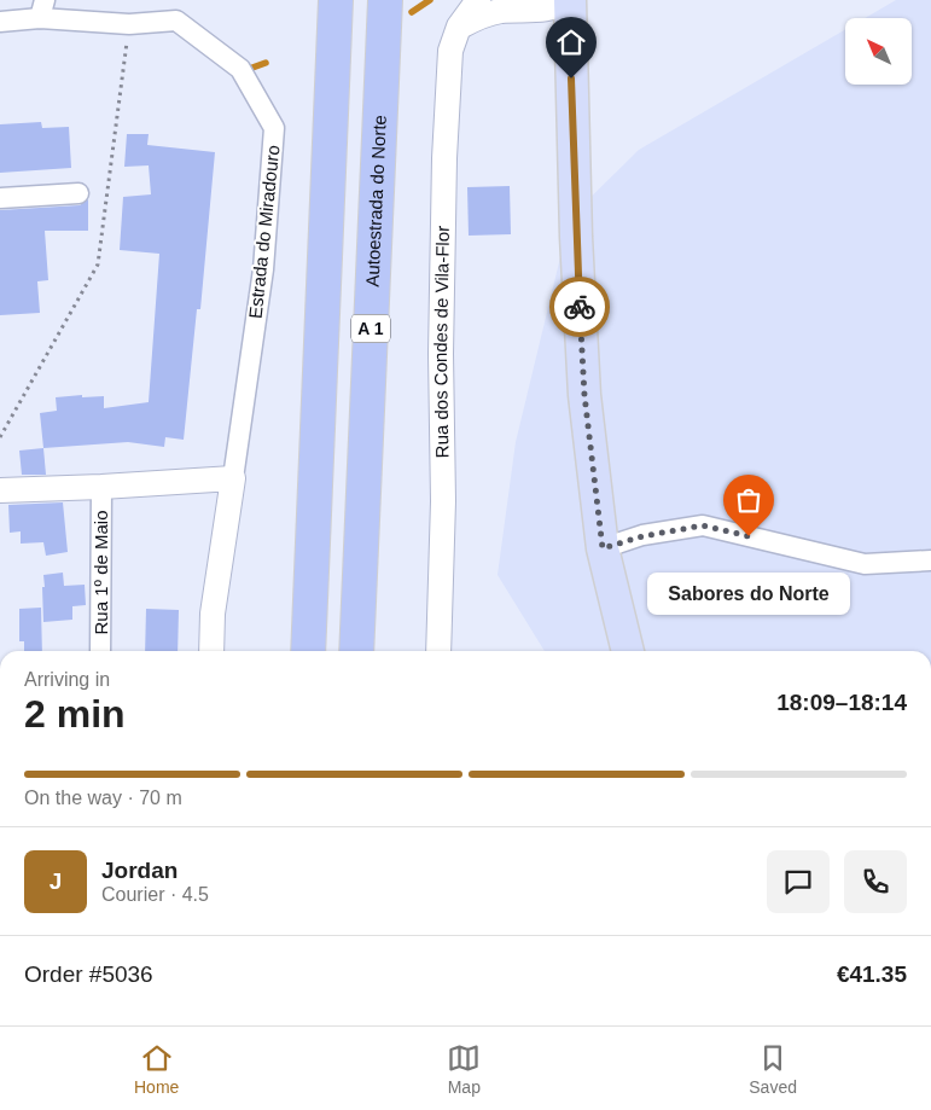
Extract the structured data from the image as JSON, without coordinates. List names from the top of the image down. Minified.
{"streets":{"highway":["Autoestrada do Norte","A 1"],"street":["Estrada do Miradouro","Rua dos Condes de Vila-Flor","Rua 1º de Maio"]},"places":["Sabores do Norte"],"north":"top left","page":{"bubble":"Sabores do Norte","heading":["2 min","Arriving in","18:09–18:14"],"panel":["Jordan","Courier · 4.5","Order #5036","€41.35"],"bar":"On the way · 70 m","round":"J","tabs":["Home","Map","Saved"]}}
